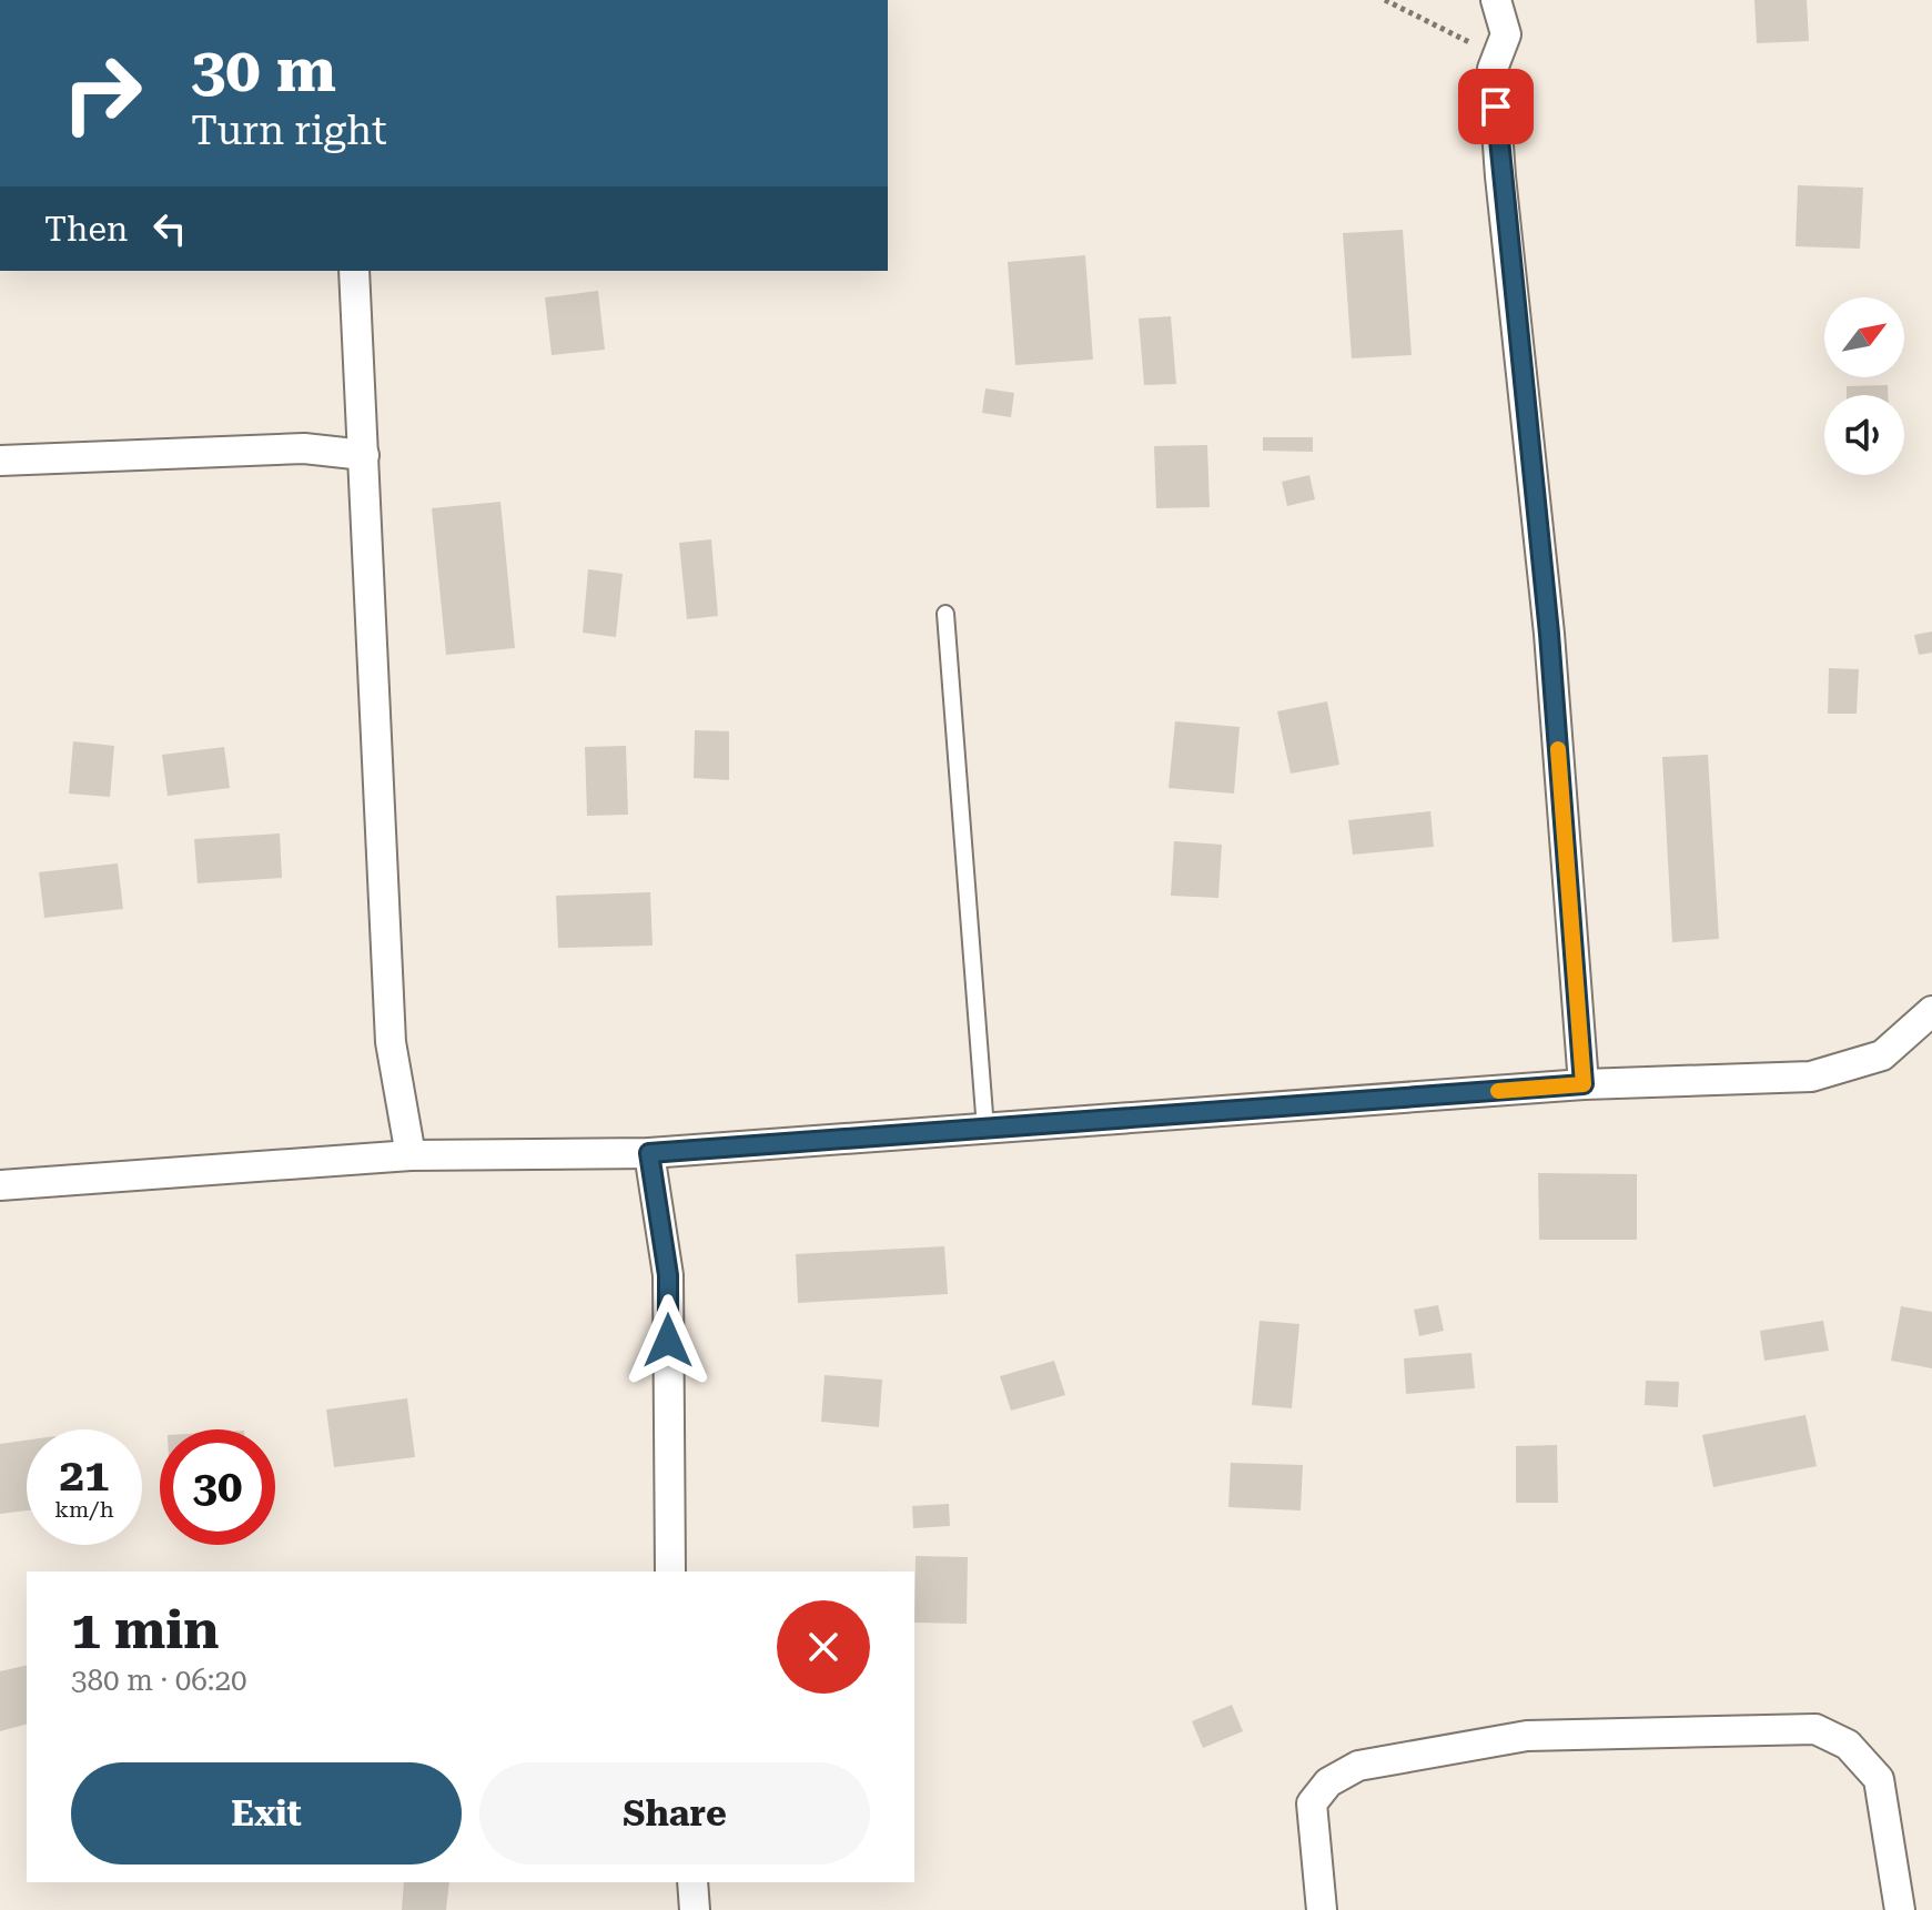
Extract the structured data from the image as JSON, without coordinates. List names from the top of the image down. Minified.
{"north":"top right","page":{"turn":["30 m","Turn right"],"then":"Then","speed":"21 km/h","limit":"30","heading":["1 min","380 m · 06:20"],"buttons":["Exit","Share"]}}
